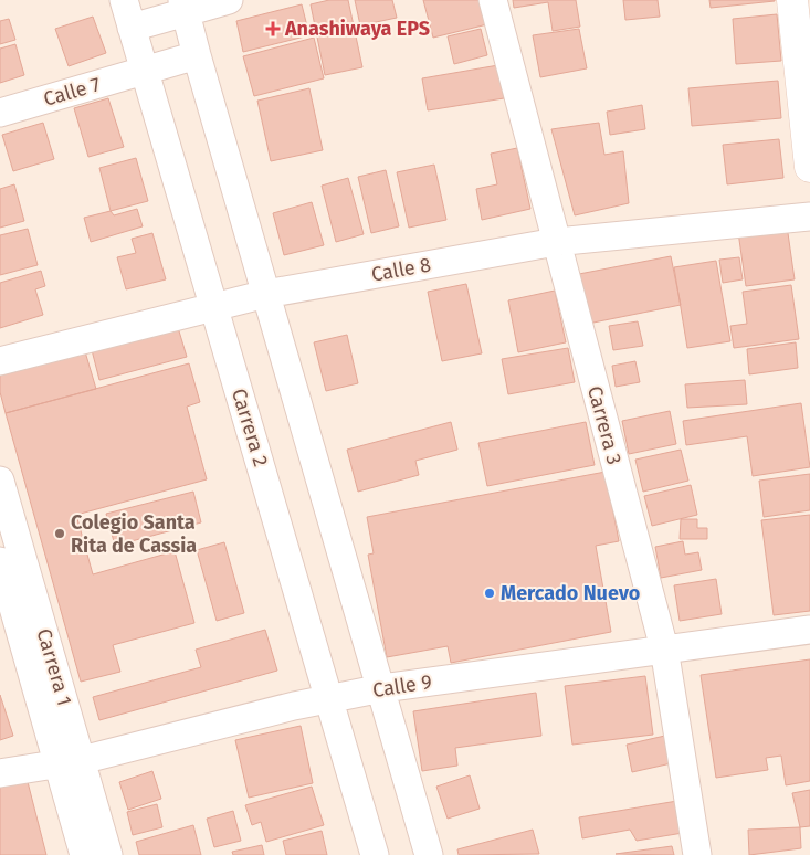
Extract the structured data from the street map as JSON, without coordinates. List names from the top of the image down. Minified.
{"streets":{"street":["Calle 7","Calle 8","Carrera 3","Carrera 2","Carrera 1","Calle 9"]},"crossings":[["Calle 7","Carrera 2"],["Calle 8","Carrera 3"],["Calle 8","Carrera 2"],["Carrera 3","Calle 9"],["Carrera 2","Calle 9"],["Carrera 1","Calle 9"]],"places":{"health":["Anashiwaya EPS"],"other":["Colegio Santa Rita de Cassia","Mercado Nuevo"]}}
